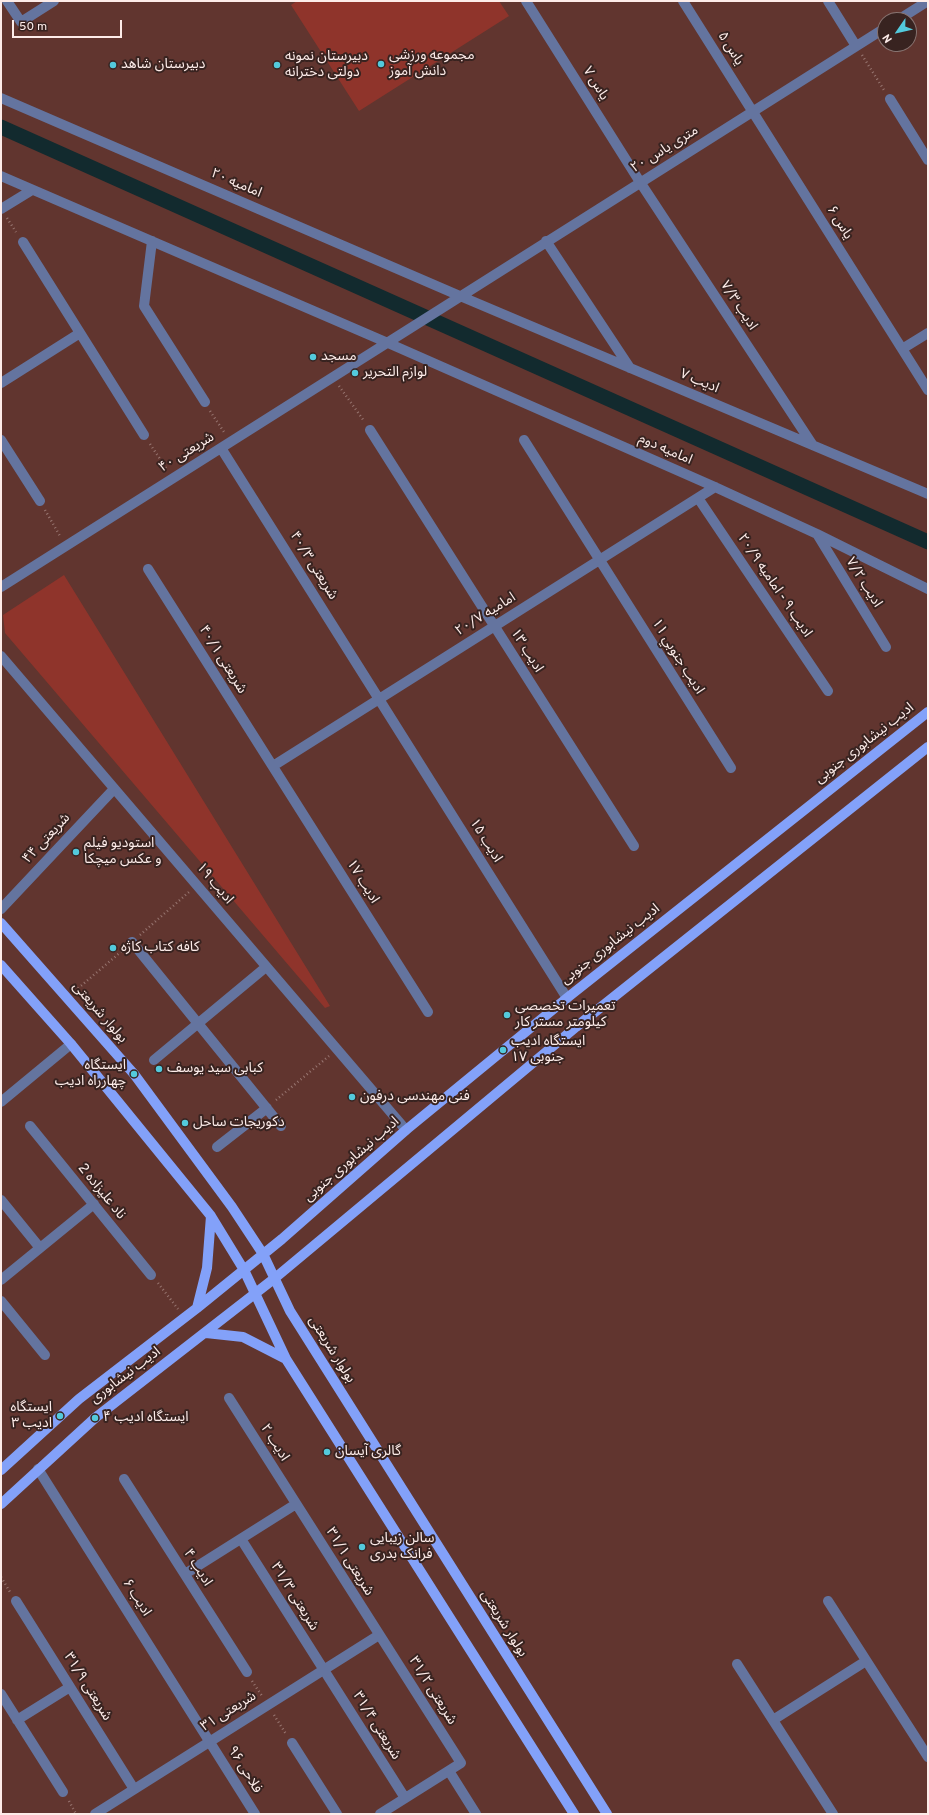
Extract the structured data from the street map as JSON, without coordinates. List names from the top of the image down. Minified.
{"streets":{"main road":["ادیب نیشابوری جنوبی","بولوار شریعتی","ادیب نیشابوری"],"street":["یاس ۵","یاس ۷","۲۰ متری یاس","امامیه ۲۰","یاس ۶","ادیب ۷/۳","ادیب ۷","امامیه دوم","شریعتی ۴۰","شریعتی ۴۰/۳","ادیب ۷/۲","ادیب ۹ - امامیه ۲۰/۹","امامیه ۲۰/۷","ادیب ۱۳","ادیب جنوبي ١١","شریعتی ۴۰/۱","شریعتی ۴۴","ادیب ۱۵","ادیب ۱۷","ادیب ۱۹","ناد علیزاده 2","ادیب ۲","شریعتی ۳۱/۱","ادیب ۴","شریعتی ۳۱/۳","ادیب ۶","شریعتی ۳۱/۹","شریعتی ۳۱/۲","شریعتی ۳۱","شریعتی ۳۱/۴","فلاحی ۹۶"]},"crossings":[["یاس ۵","۲۰ متری یاس"],["یاس ۵","یاس ۶"],["یاس ۷","۲۰ متری یاس"],["یاس ۷","ادیب ۷/۳"],["۲۰ متری یاس","امامیه ۲۰"],["۲۰ متری یاس","یاس ۶"],["۲۰ متری یاس","ادیب ۷/۳"],["۲۰ متری یاس","ادیب ۷"],["۲۰ متری یاس","امامیه دوم"],["۲۰ متری یاس","شریعتی ۴۰"],["امامیه ۲۰","ادیب ۷"],["ادیب ۷/۳","ادیب ۷"],["امامیه دوم","شریعتی ۴۰"],["امامیه دوم","ادیب ۷/۲"],["امامیه دوم","امامیه ۲۰/۷"],["شریعتی ۴۰","شریعتی ۴۰/۳"],["شریعتی ۴۰/۳","امامیه ۲۰/۷"],["شریعتی ۴۰/۳","ادیب ۱۵"],["ادیب ۹ - امامیه ۲۰/۹","امامیه ۲۰/۷"],["امامیه ۲۰/۷","ادیب ۱۳"],["امامیه ۲۰/۷","ادیب جنوبي ١١"],["امامیه ۲۰/۷","شریعتی ۴۰/۱"],["امامیه ۲۰/۷","ادیب ۱۵"],["امامیه ۲۰/۷","ادیب ۱۷"],["شریعتی ۴۰/۱","ادیب ۱۷"],["ادیب نیشابوری جنوبی","ادیب ۱۵"],["ادیب نیشابوری جنوبی","ادیب ۱۹"],["ادیب نیشابوری جنوبی","بولوار شریعتی"],["ادیب نیشابوری جنوبی","ادیب نیشابوری"],["شریعتی ۴۴","ادیب ۱۹"],["بولوار شریعتی","ادیب نیشابوری"],["ادیب نیشابوری","ادیب ۶"],["ادیب ۲","شریعتی ۳۱/۱"],["شریعتی ۳۱/۱","شریعتی ۳۱/۲"],["شریعتی ۳۱/۱","شریعتی ۳۱"],["شریعتی ۳۱/۳","شریعتی ۳۱"],["شریعتی ۳۱/۳","شریعتی ۳۱/۴"],["ادیب ۶","شریعتی ۳۱"],["ادیب ۶","فلاحی ۹۶"],["شریعتی ۳۱/۹","شریعتی ۳۱"],["شریعتی ۳۱/۲","شریعتی ۳۱"],["شریعتی ۳۱","شریعتی ۳۱/۴"],["شریعتی ۳۱","فلاحی ۹۶"]],"places":["مجموعه ورزشی دانش آموز","دبیرستان شاهد","دبیرستان نمونه دولتی دخترانه","مسجد","لوازم التحریر","استودیو فیلم و عکس میچکا","کافه کتاب کاژه","تعمیرات تخصصی کیلومتر مستر کار","ایستگاه ادیب جنوبی ۱۷","کبابی سید یوسف","ایستگاه چهارراه ادیب","فنی مهندسی درفون","دکوریجات ساحل","ایستگاه ادیب ۳","ایستگاه ادیب ۴","گالری آيسان","سالن زیبایی فرانک بدری"],"scale_bar":"50 m","north":"bottom left"}
